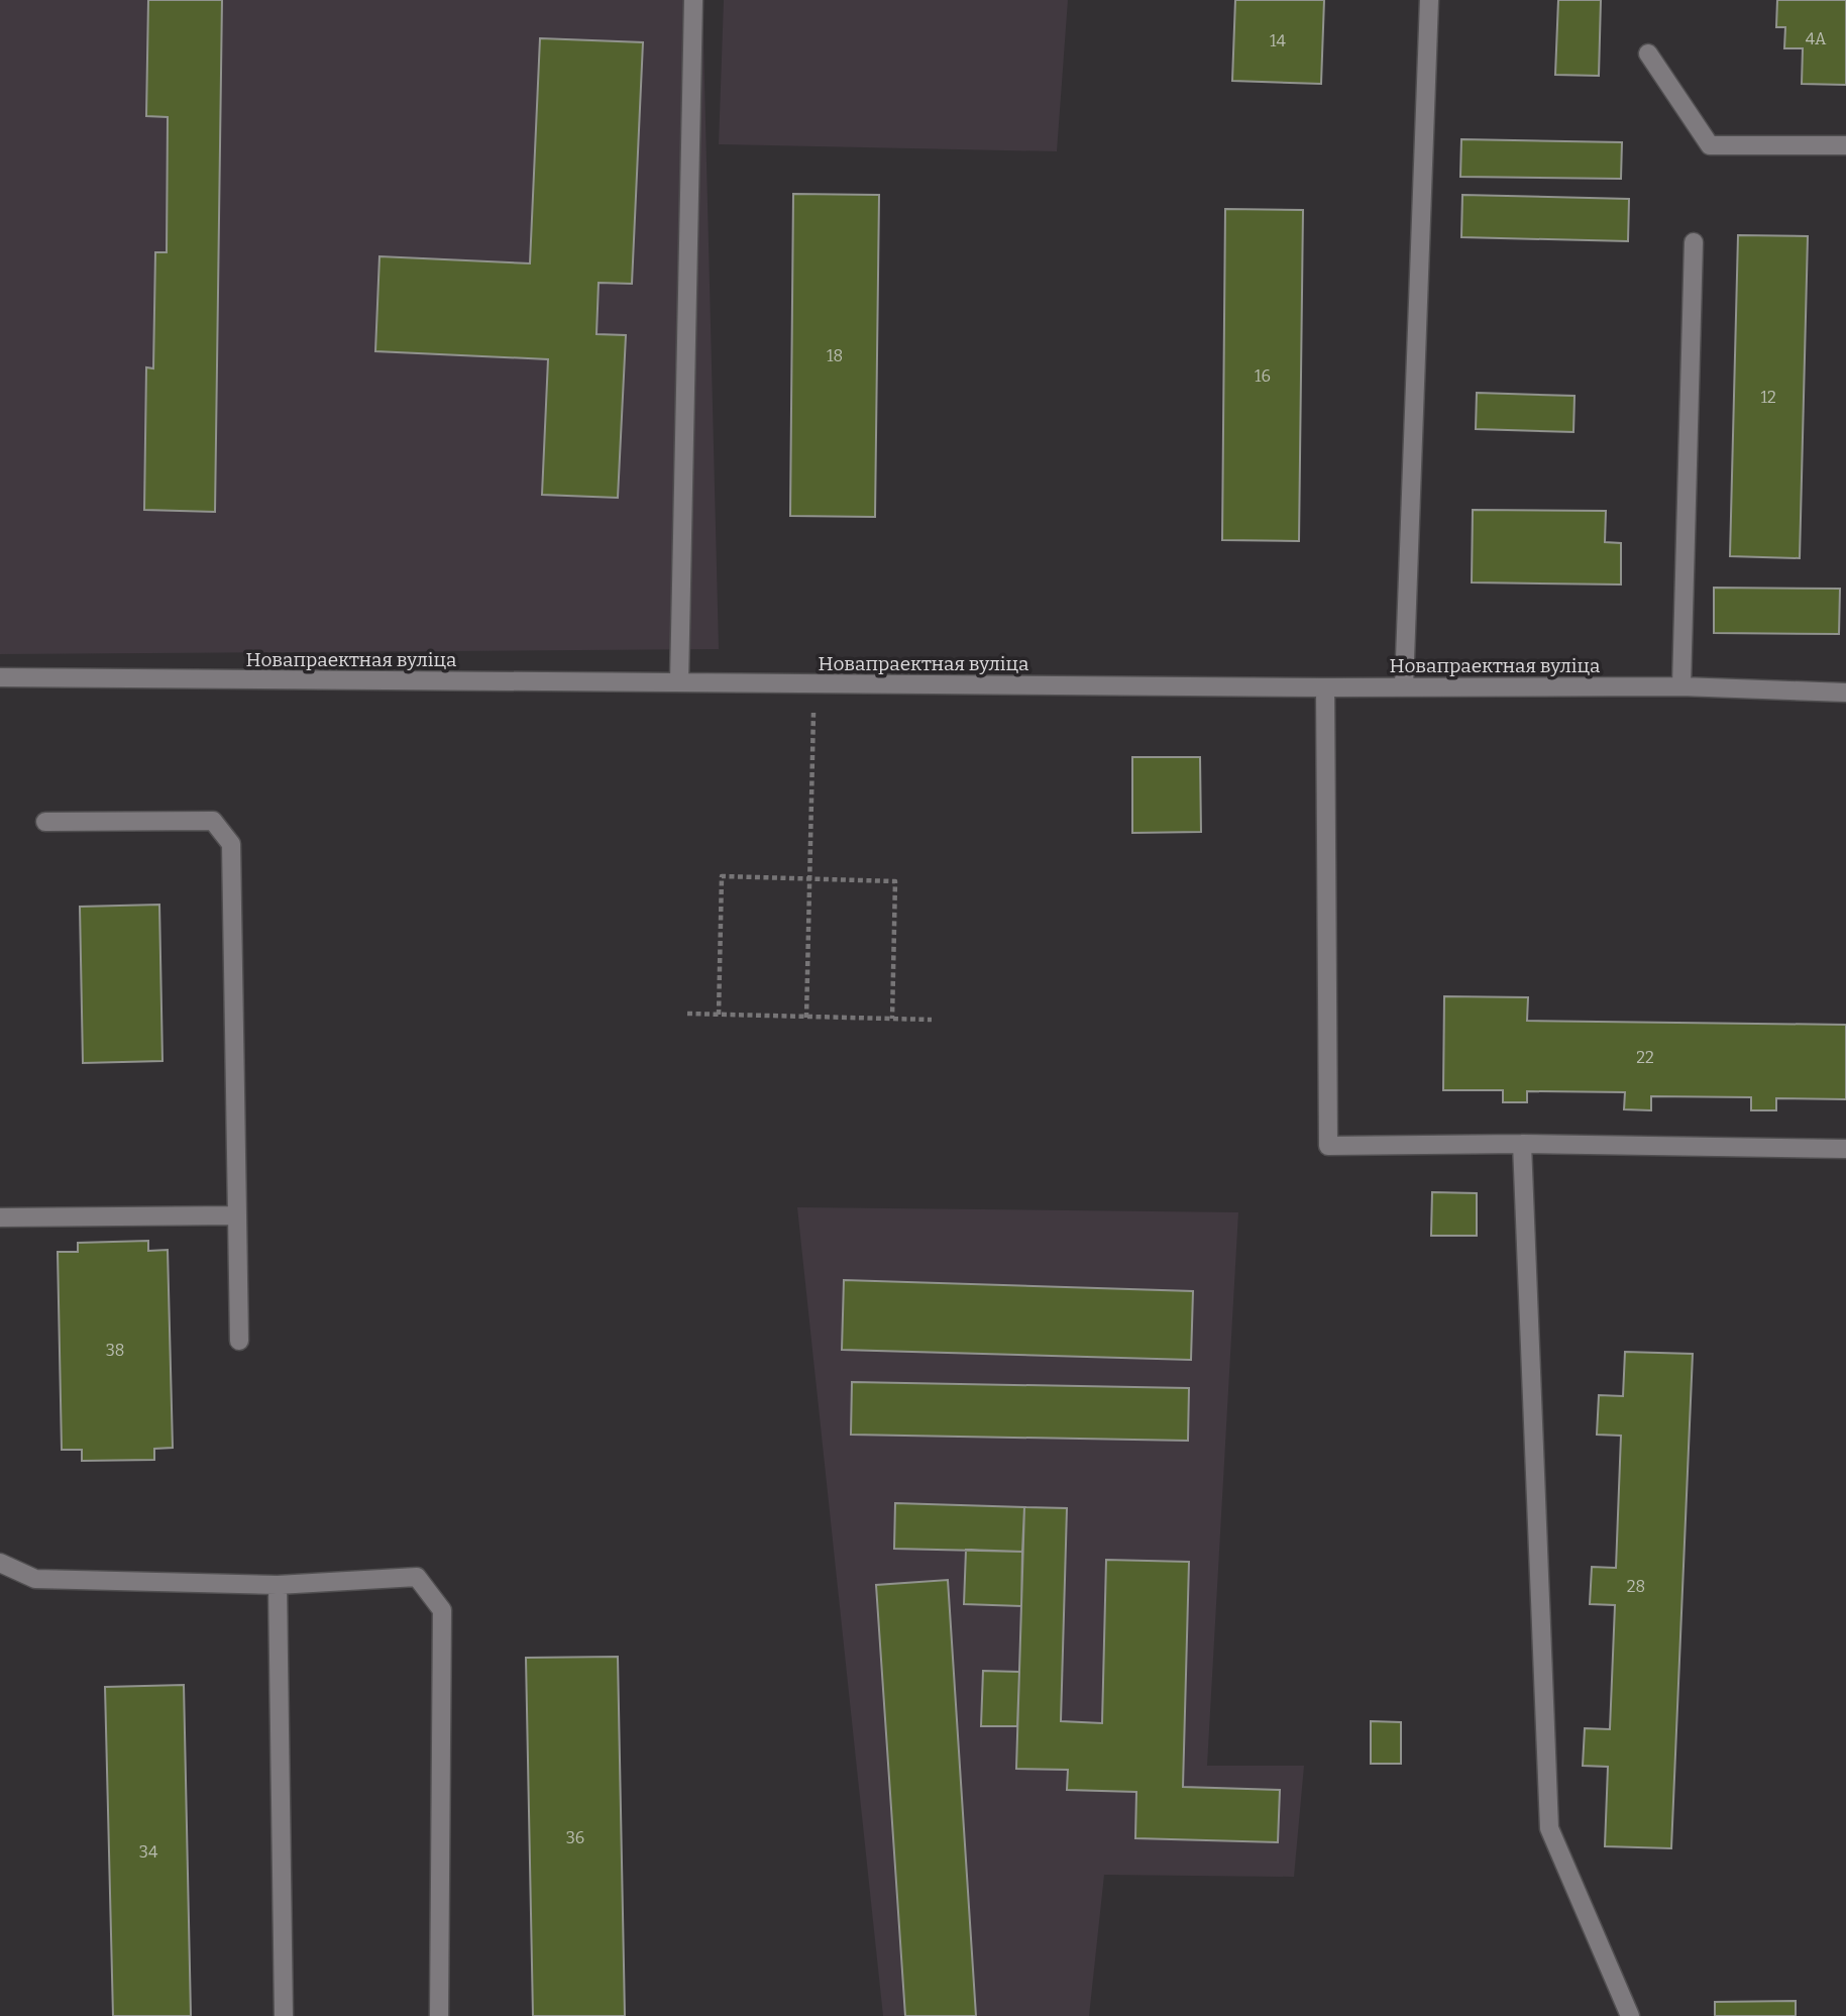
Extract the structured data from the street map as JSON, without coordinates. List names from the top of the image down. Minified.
{"streets":{"street":["Новапраектная вуліца"]},"house_numbers":["4А","14","18","16","12","22","38","28","36","34"]}
